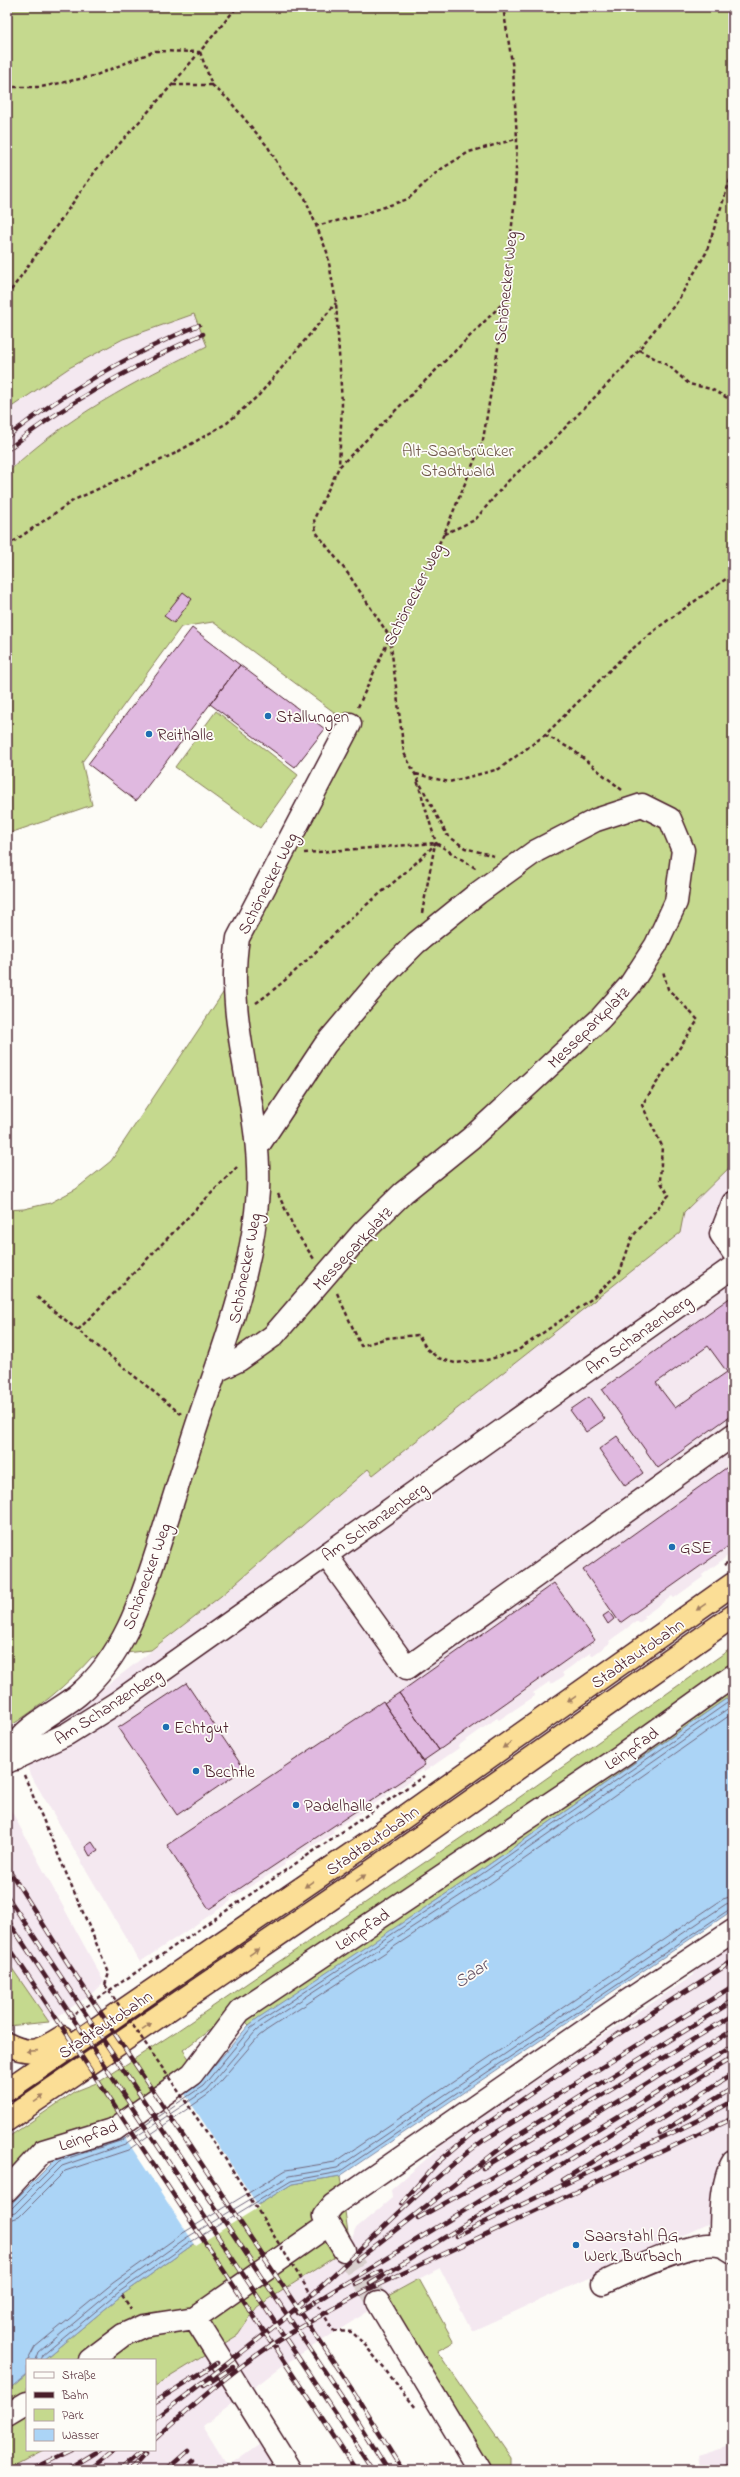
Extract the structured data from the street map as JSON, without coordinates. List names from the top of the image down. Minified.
{"streets":{"highway":["Stadtautobahn"],"street":["Schönecker Weg","Messeparkplatz","Am Schanzenberg","Leinpfad"]},"crossings":[["Schönecker Weg","Messeparkplatz"],["Schönecker Weg","Am Schanzenberg"]],"water":["Saar"],"parks":["Alt-Saarbrücker Stadtwald"],"places":["Stallungen","Reithalle","GSE","Echtgut","Bechtle","Padelhalle","Saarstahl AG Werk Burbach"],"legend":["Straße","Bahn","Park","Wasser"]}
